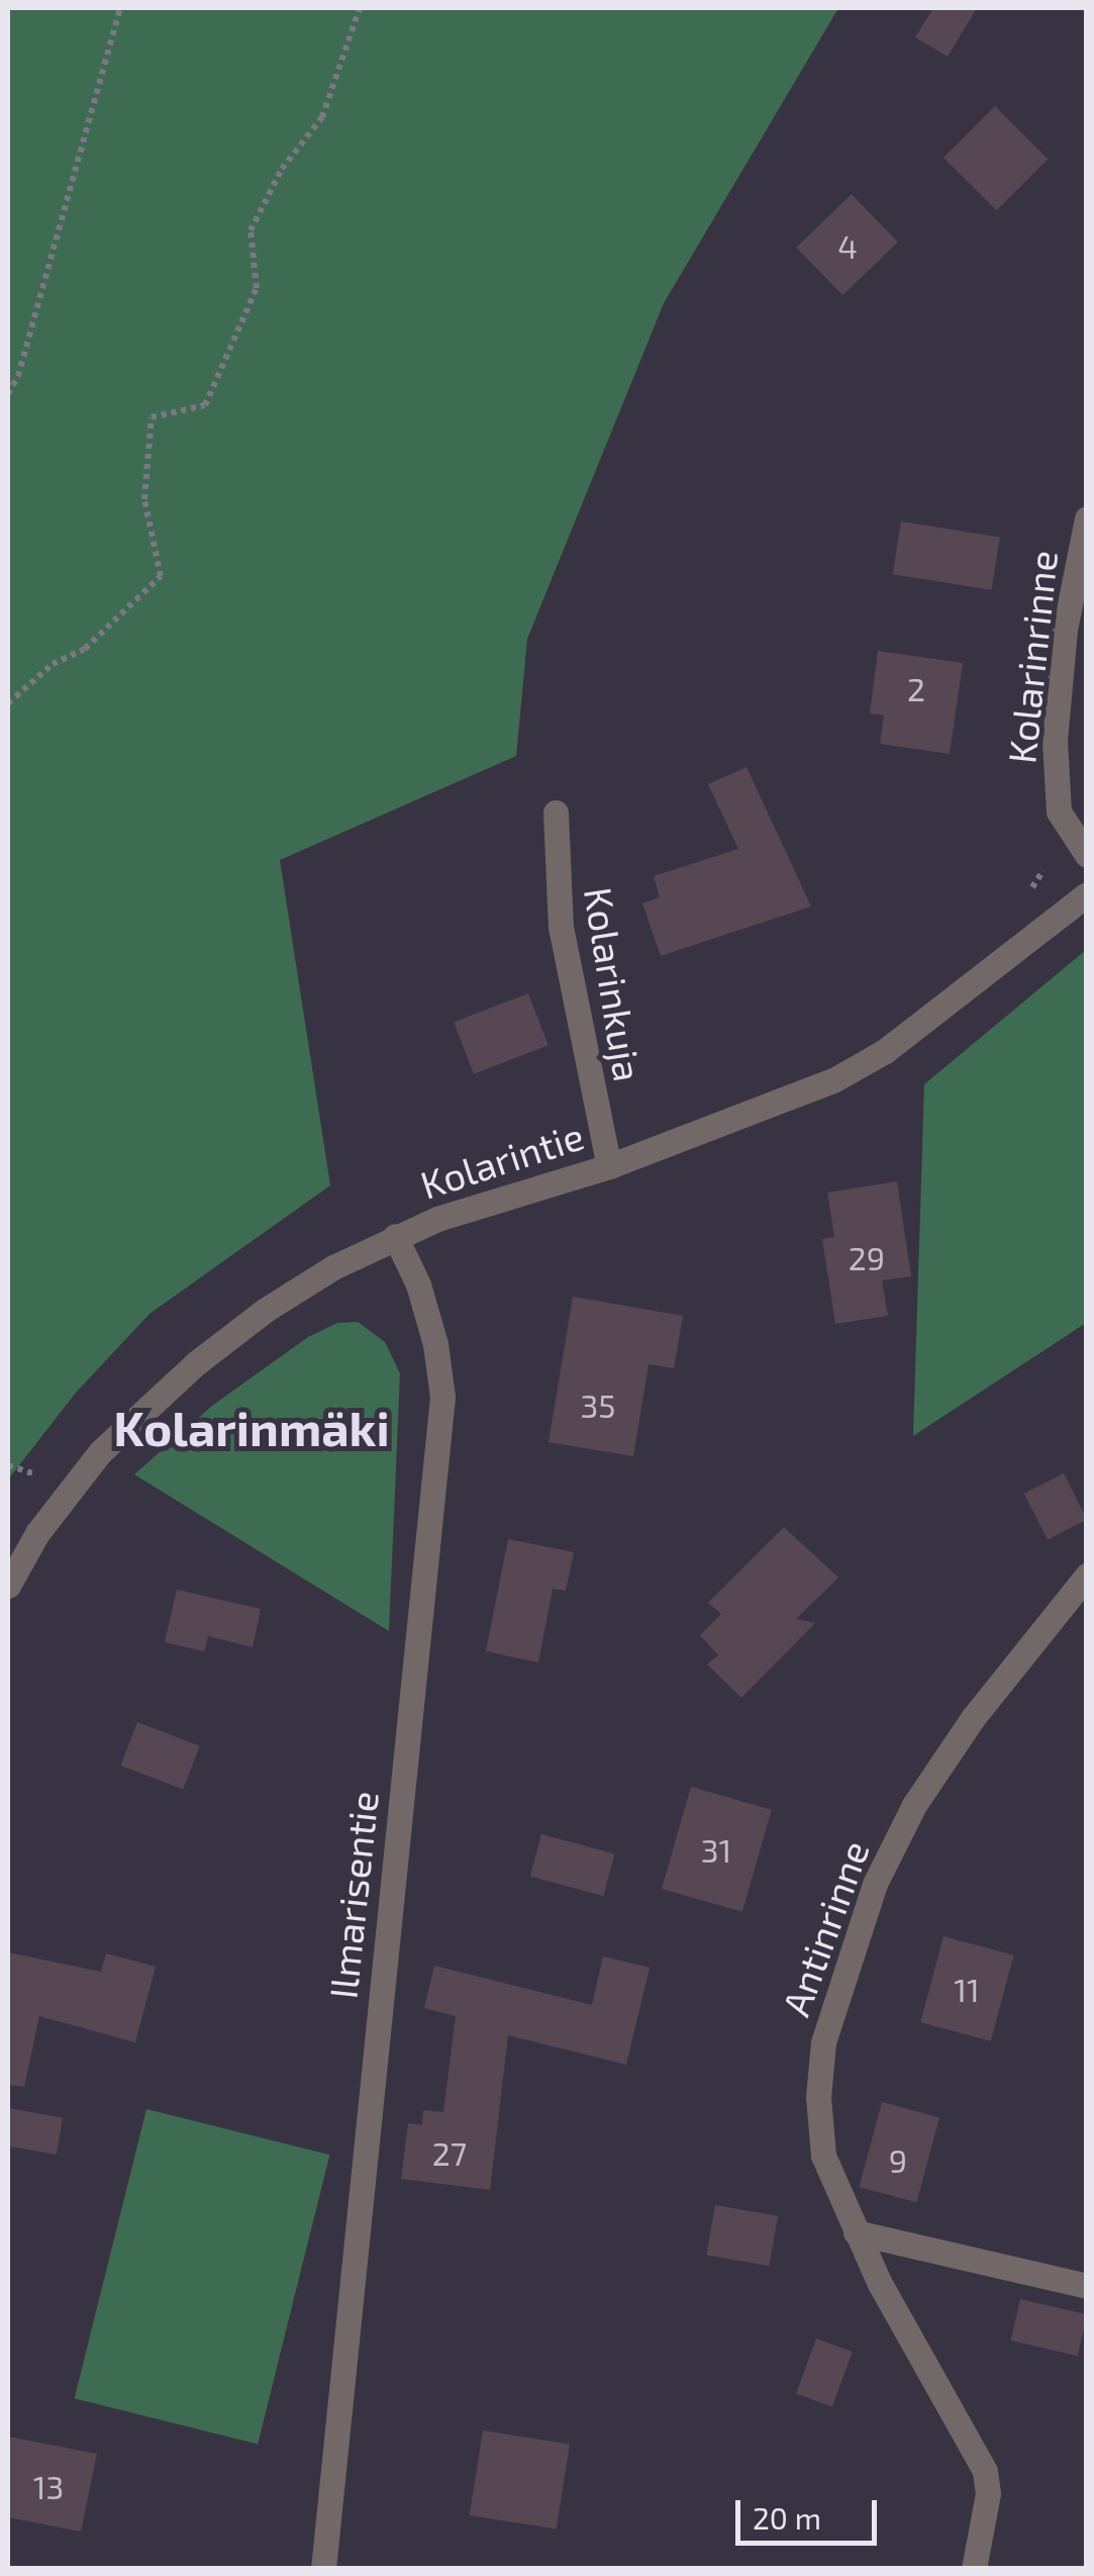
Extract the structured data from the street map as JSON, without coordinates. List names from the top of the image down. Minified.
{"streets":{"street":["Kolarinrinne","Kolarinkuja","Kolarintie","Ilmarisentie","Antinrinne"]},"crossings":[["Kolarinkuja","Kolarintie"],["Kolarintie","Ilmarisentie"]],"districts":["Kolarinmäki"],"house_numbers":["4","2","29","35","31","11","27","9","13"],"scale_bar":"20 m"}
